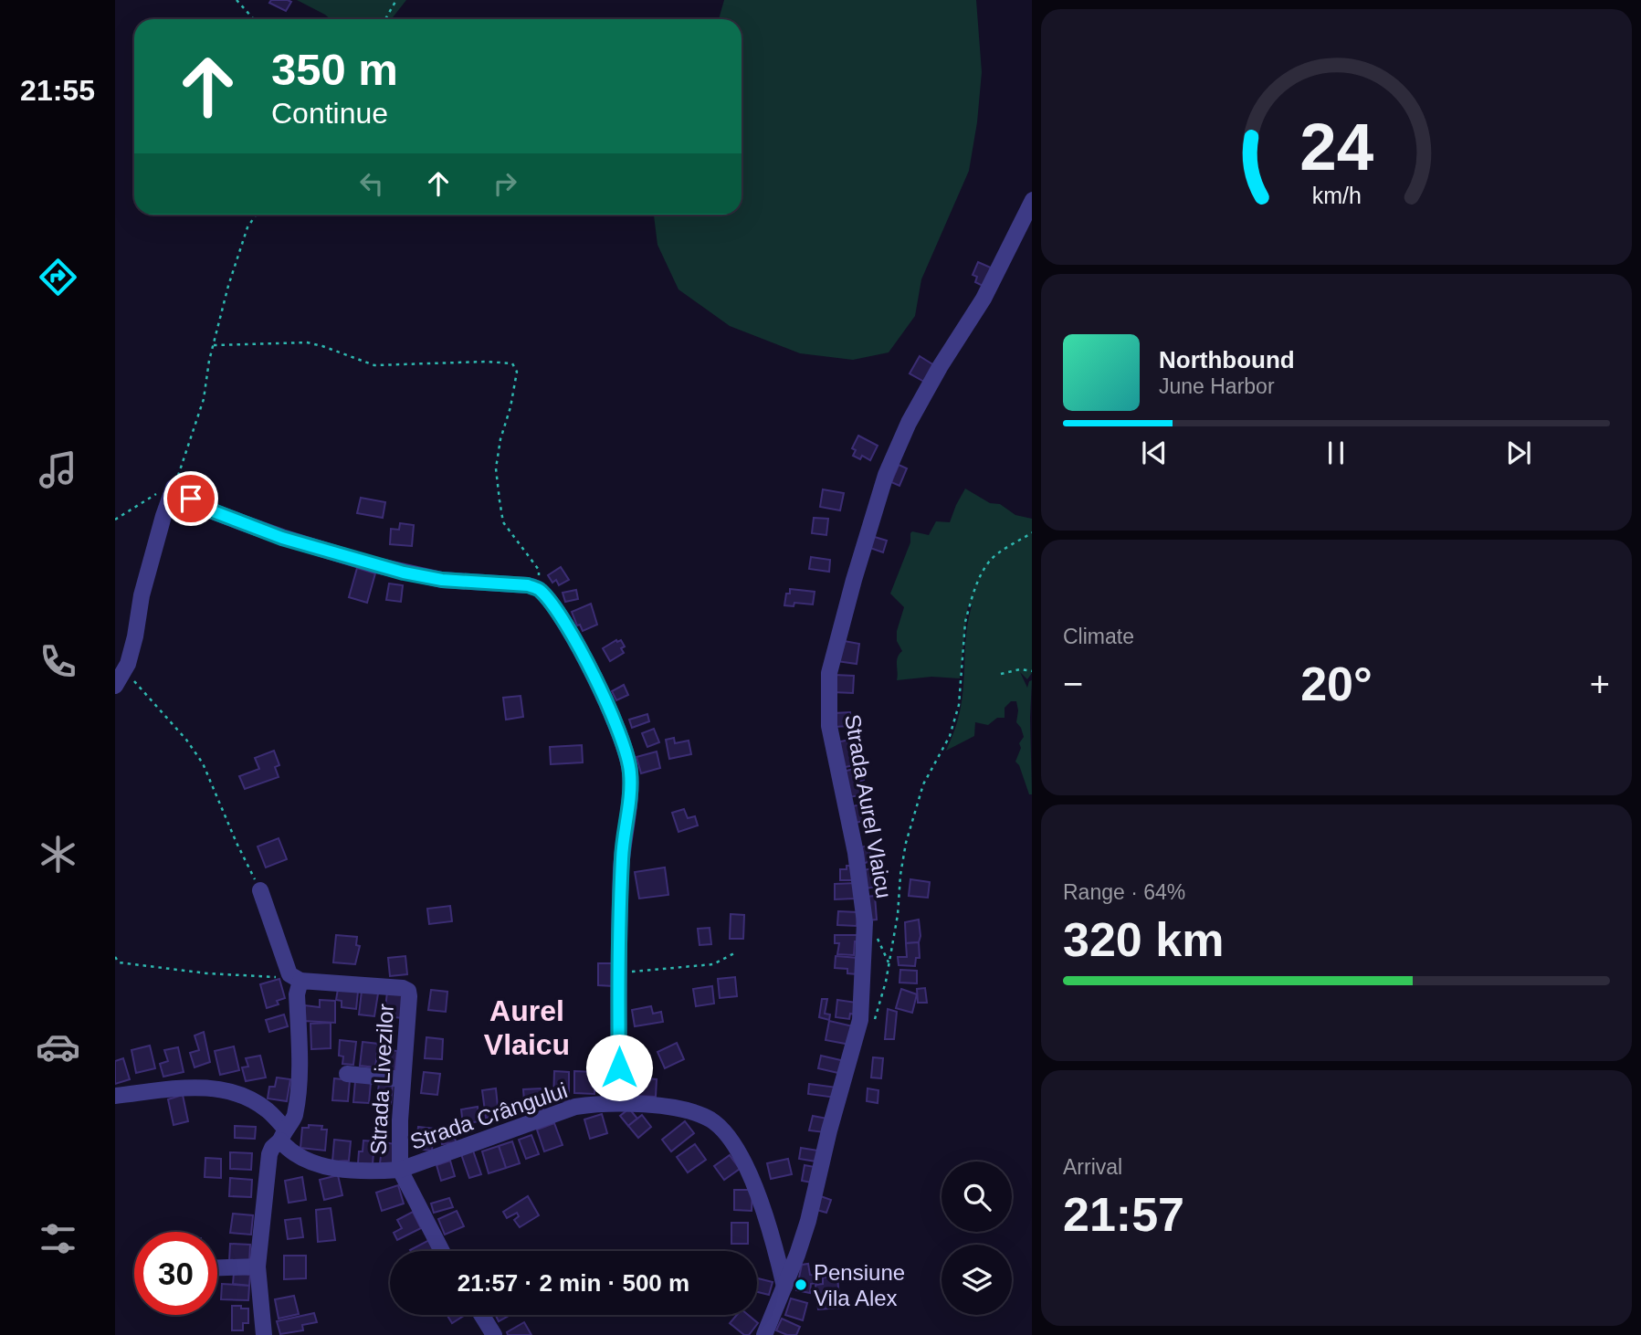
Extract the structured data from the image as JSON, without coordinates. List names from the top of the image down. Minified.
{"streets":{"street":["Strada Aurel Vlaicu","Strada Livezilor","Strada Crângului"]},"crossings":[["Strada Aurel Vlaicu","Strada Crângului"],["Strada Livezilor","Strada Crângului"]],"districts":["Aurel Vlaicu"],"places":["Pensiune Vila Alex"],"page":{"tabs":"21:55","turn":["350 m","Continue"],"song":["Northbound","June Harbor"],"tile":["Climate",["Range · 64%","320 km"],["Arrival","21:57"]],"heat":["−","20°","+"],"limit":"30","trip":"21:57 · 2 min · 500 m","gauge":["24","km/h"]}}
